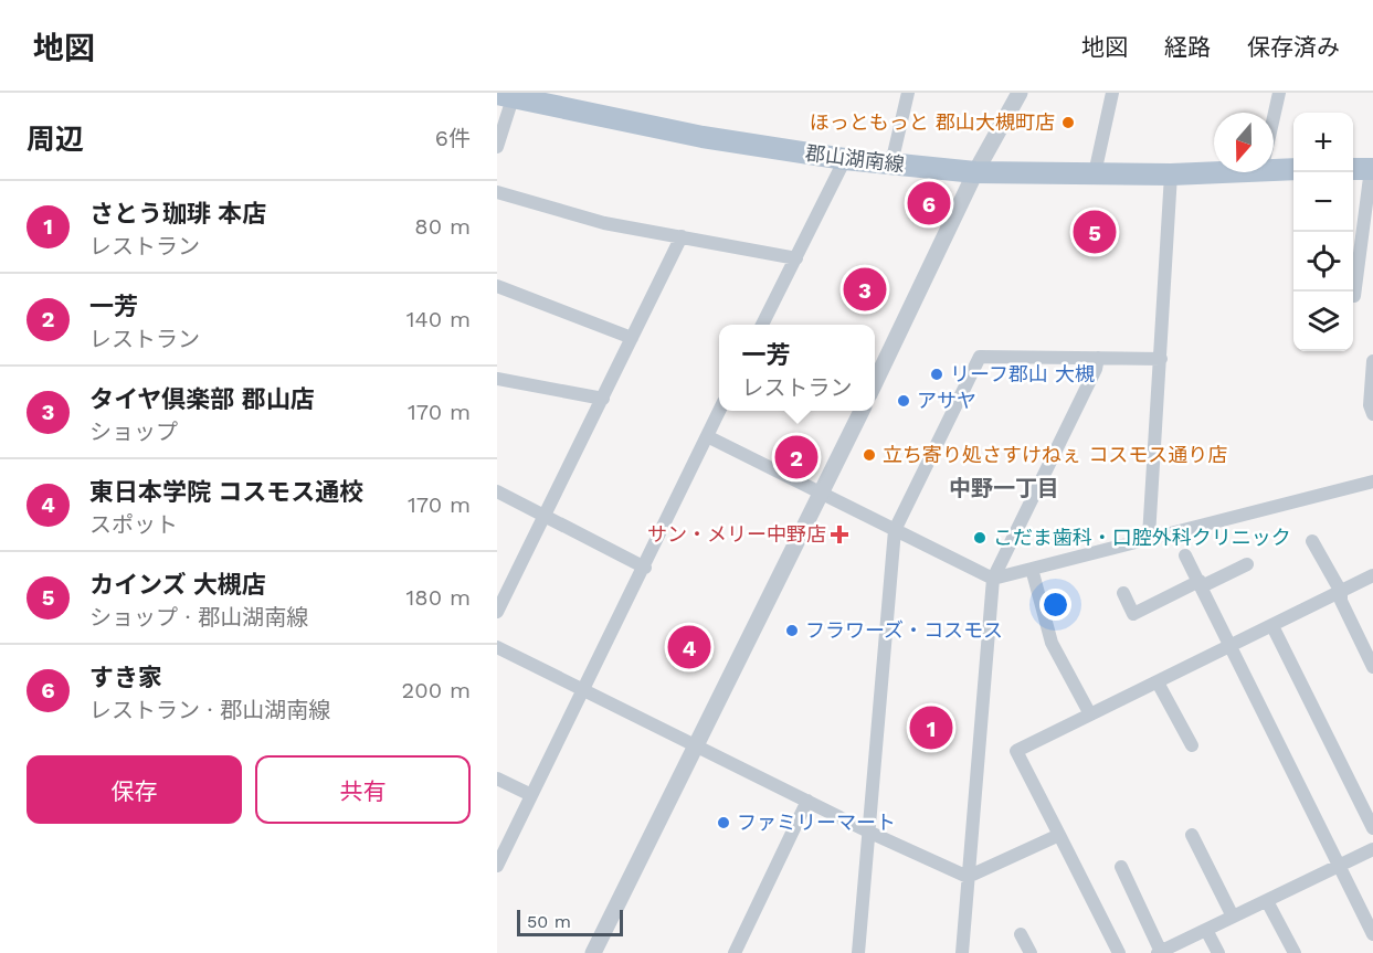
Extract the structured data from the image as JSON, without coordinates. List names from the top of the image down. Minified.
{"streets":{"main road":["郡山湖南線"]},"districts":["中野一丁目"],"places":{"other":["ほっともっと 郡山大槻町店","リーフ郡山 大槻","アサヤ","立ち寄り処さすけねぇ コスモス通り店","こだま歯科・口腔外科クリニック","フラワーズ・コスモス","ファミリーマート"],"health":["サン・メリー中野店"]},"scale_bar":"50 m","north":"bottom","page":{"header":"地図","nav":["地図","経路","保存済み"],"heading":["周辺","6件"],"map_buttons":["+","−"],"list":[{"mark":"1","name":"さとう珈琲 本店","note":"レストラン","value":"80 m"},{"mark":"2","name":"一芳","note":"レストラン","value":"140 m"},{"mark":"3","name":"タイヤ倶楽部 郡山店","note":"ショップ","value":"170 m"},{"mark":"4","name":"東日本学院 コスモス通校","note":"スポット","value":"170 m"},{"mark":"5","name":"カインズ 大槻店","note":"ショップ · 郡山湖南線","value":"180 m"},{"mark":"6","name":"すき家","note":"レストラン · 郡山湖南線","value":"200 m"}],"pins":["6","5","3","2","4","1"],"popup":["一芳","レストラン"],"buttons":["保存","共有"],"scale":"50 m"}}
